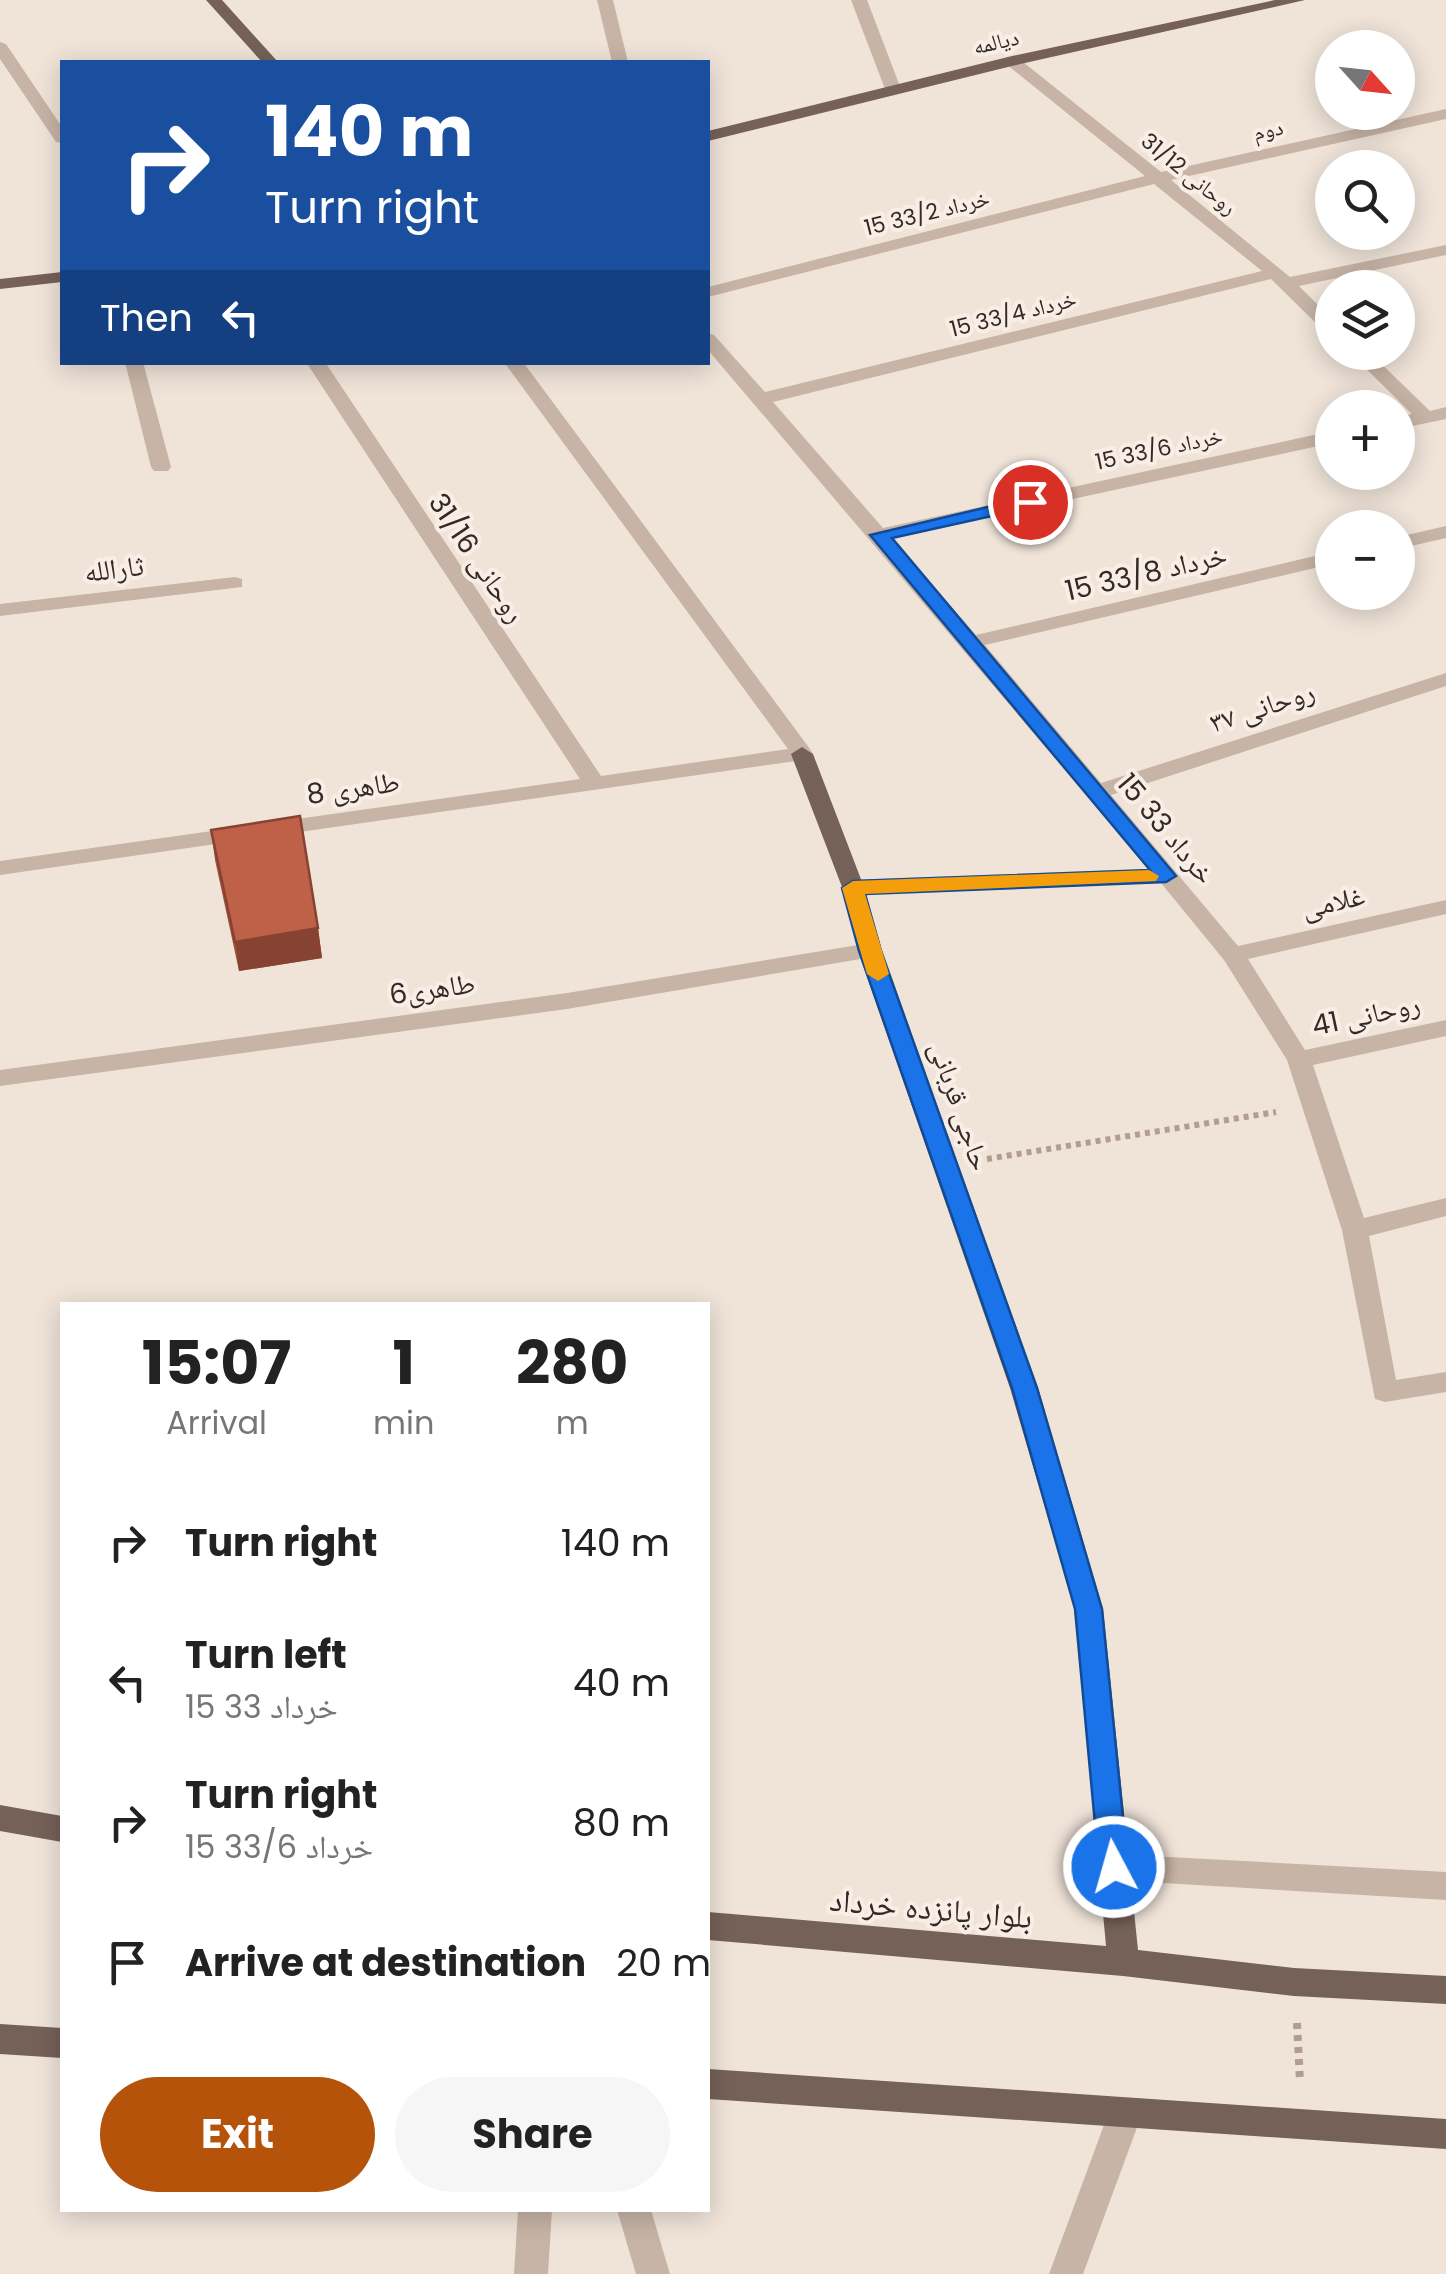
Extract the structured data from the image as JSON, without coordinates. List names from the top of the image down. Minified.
{"streets":{"main road":["دیالمه","حاجی قربانی","بلوار پانزده خرداد"],"street":["دوم","روحانی 31/12","15 خرداد 33/2","15 خرداد 33/4","15 خرداد 33/6","روحانی 31/16","ثارالله","15 خرداد 33/8","روحانی ۳۷","طاهری 8","15 خرداد 33","غلامی","طاهری6","روحانی 41"]},"crossings":[["دیالمه","روحانی 31/12"],["دوم","روحانی 31/12"],["دوم","15 خرداد 33/2"],["روحانی 31/12","15 خرداد 33/2"],["روحانی 31/12","15 خرداد 33/4"],["15 خرداد 33/4","15 خرداد 33"],["15 خرداد 33/6","15 خرداد 33"],["روحانی 31/16","طاهری 8"],["15 خرداد 33/8","15 خرداد 33"],["روحانی ۳۷","15 خرداد 33"],["طاهری 8","حاجی قربانی"],["15 خرداد 33","غلامی"],["15 خرداد 33","روحانی 41"],["طاهری6","حاجی قربانی"],["حاجی قربانی","بلوار پانزده خرداد"]],"north":"bottom right","page":{"map_buttons":["+","−"],"turn":["140 m","Turn right"],"then":"Then","eta":["15:07","Arrival","1","min","280","m"],"list":[{"name":"Turn right","value":"140 m"},{"name":"Turn left","note":"15 خرداد 33","value":"40 m"},{"name":"Turn right","note":"15 خرداد 33/6","value":"80 m"},{"name":"Arrive at destination","value":"20 m"}],"buttons":["Exit","Share"]}}
